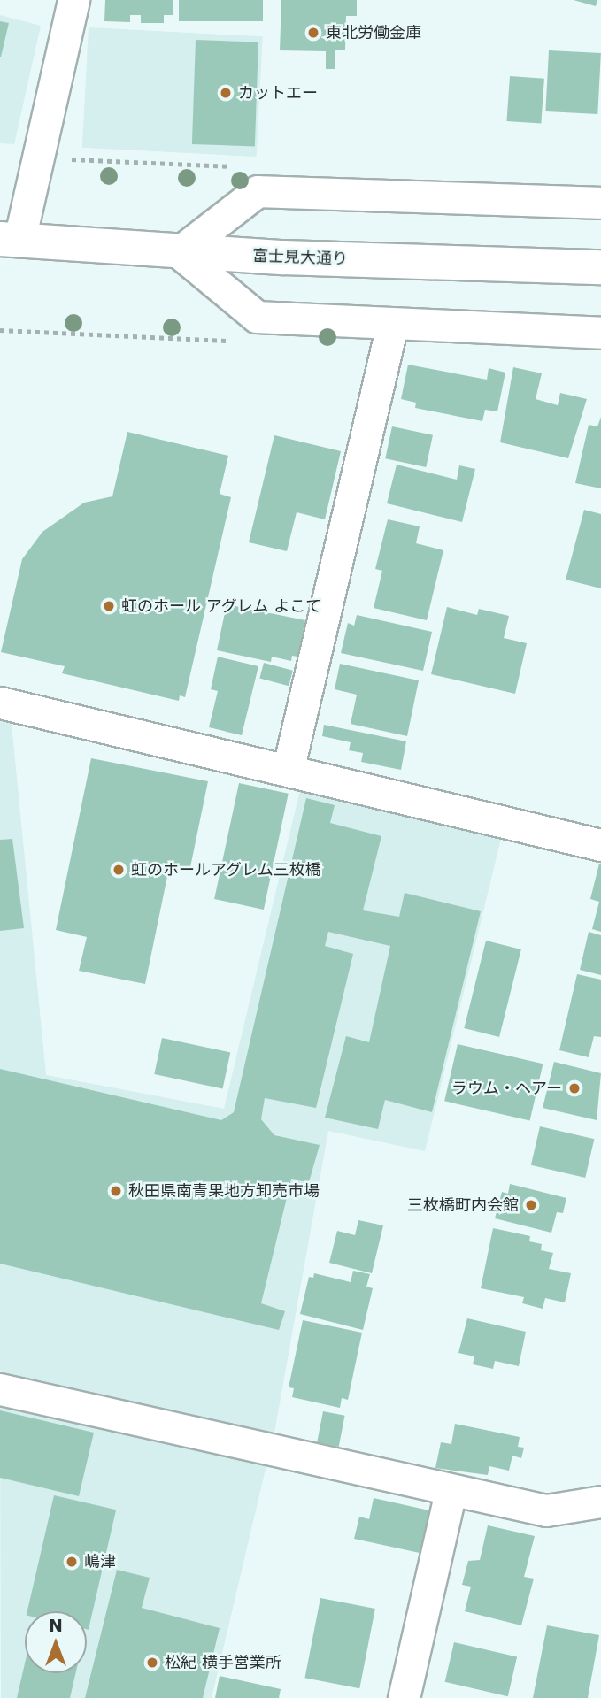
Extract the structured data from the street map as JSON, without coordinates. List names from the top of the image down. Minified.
{"streets":{"street":["富士見大通り"]},"places":["東北労働金庫","カットエー","虹のホール アグレム よこて","虹のホールアグレム三枚橋","ラウム・ヘアー","秋田県南青果地方卸売市場","三枚橋町内会館","嶋津","松紀 横手営業所"],"north":"top"}
